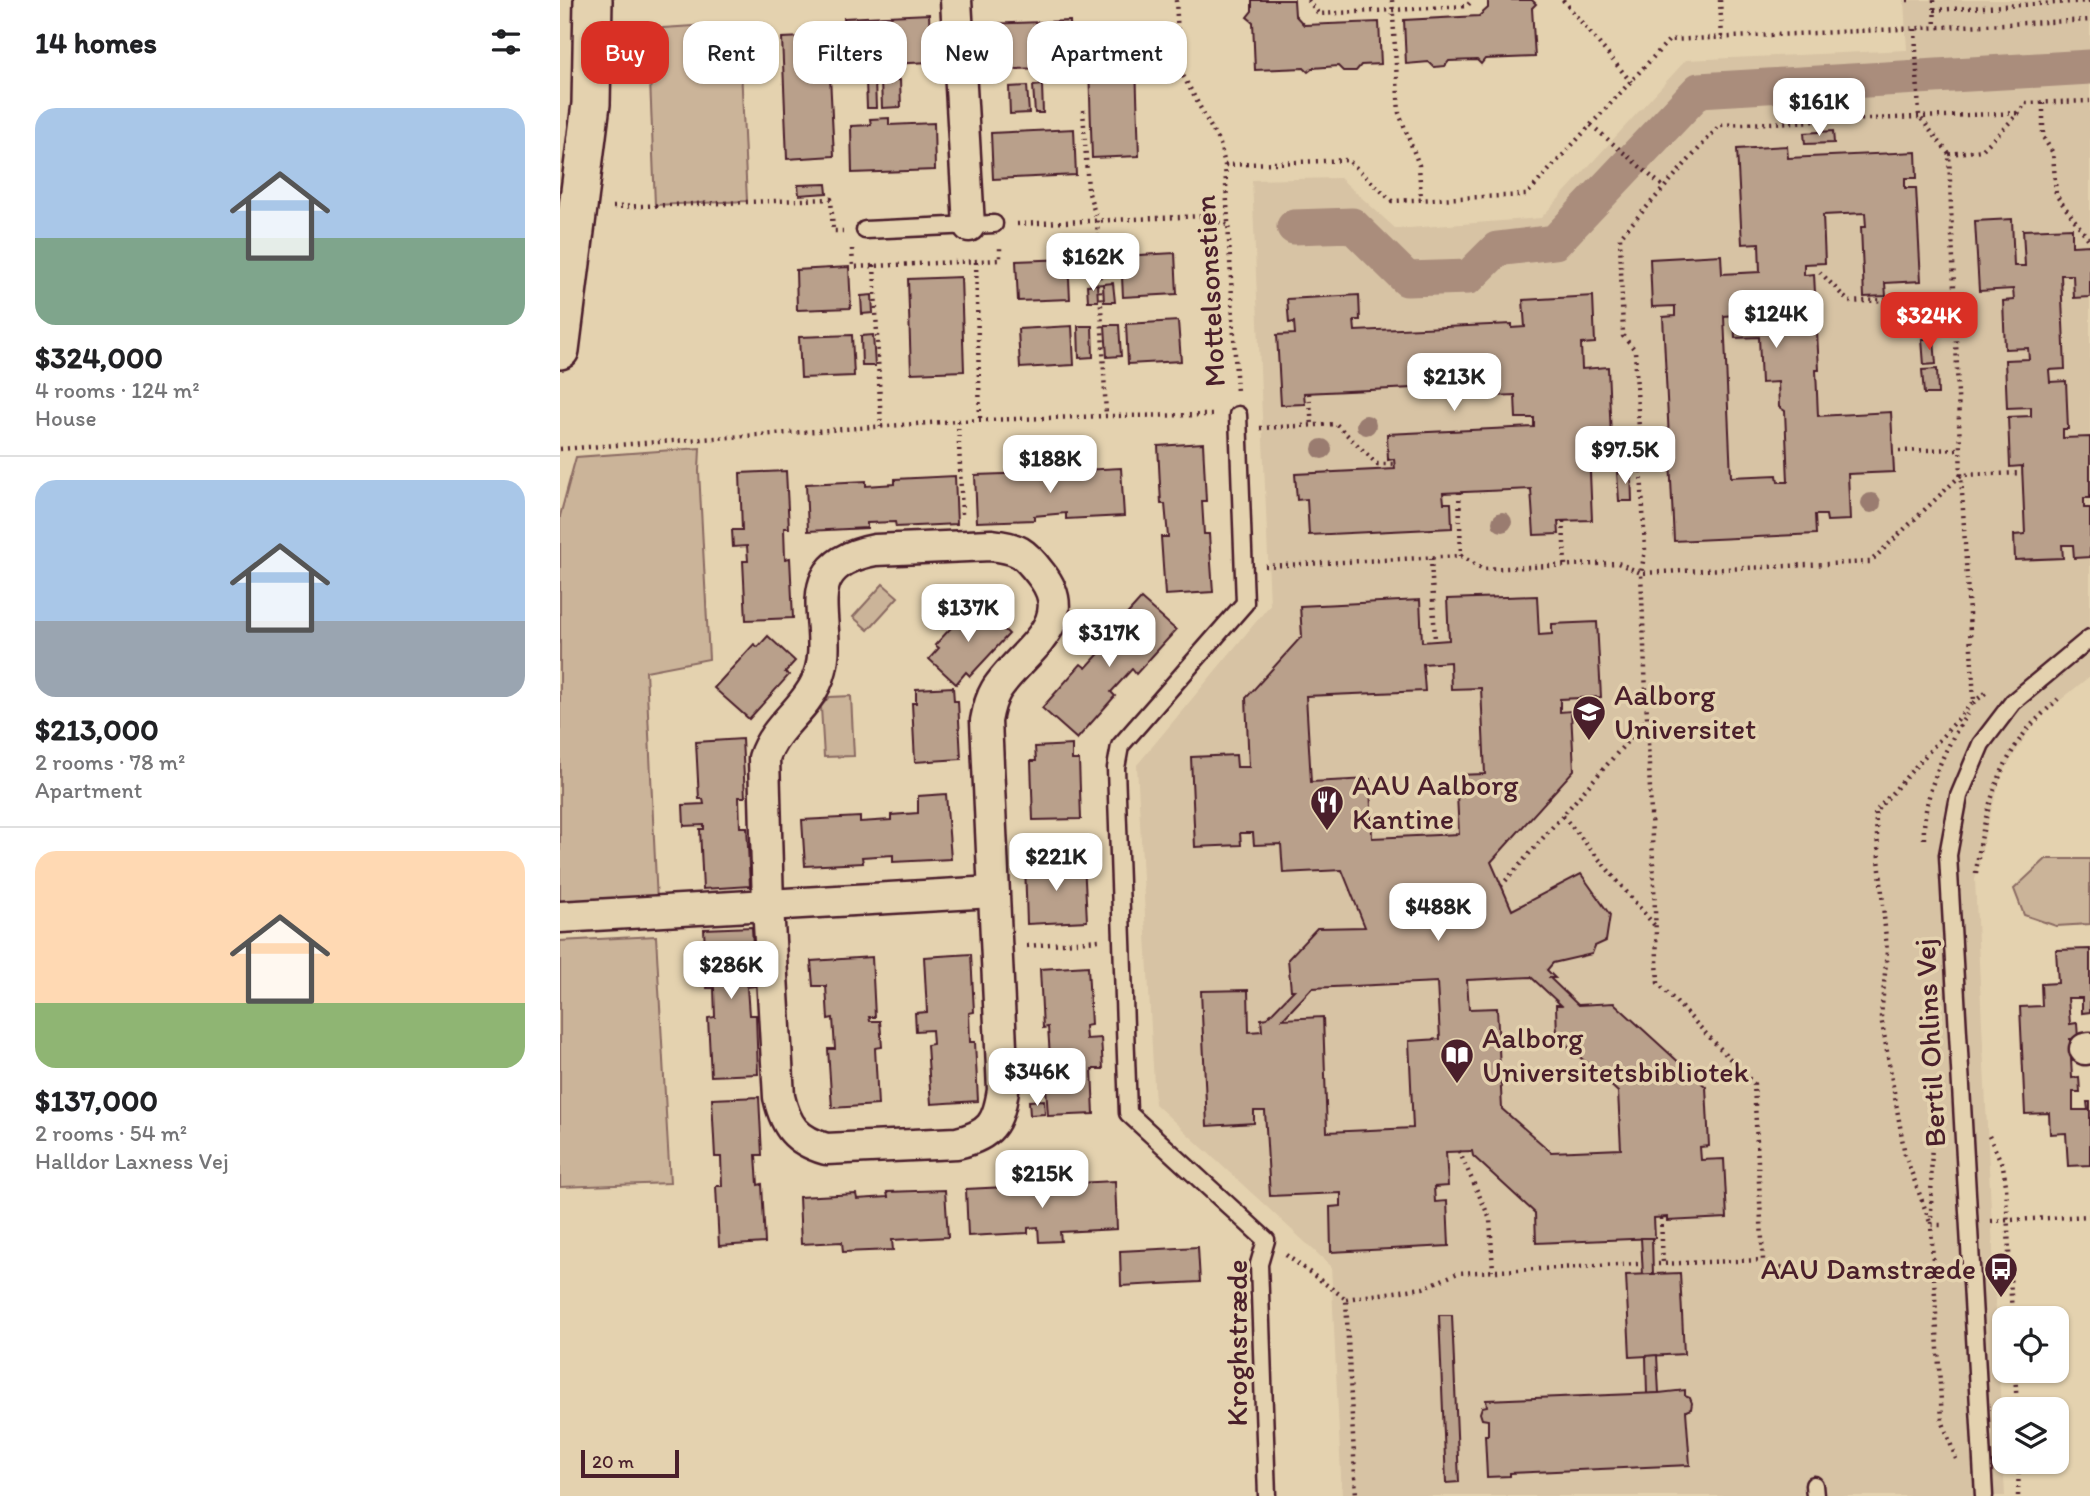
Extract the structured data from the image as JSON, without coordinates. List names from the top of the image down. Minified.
{"streets":{"lane":["Bertil Ohlins Vej","Kroghstræde"],"path":["Mottelsonstien"]},"crossings":[["Mottelsonstien","Kroghstræde"]],"places":{"school or university":["Aalborg Universitet"],"restaurant":["AAU Aalborg Kantine"],"library":["Aalborg Universitetsbibliotek"],"bus stop":["AAU Damstræde"]},"scale_bar":"20 m","page":{"heading":"14 homes","chip":["Buy","Rent","Filters","New","Apartment"],"price":["$161K","$162K","$124K","$324K","$213K","$97.5K","$188K","$137K","$317K","$221K","$488K","$286K","$346K","$215K"],"list":[{"name":"$324,000","note":"4 rooms · 124 m² · House"},{"name":"$213,000","note":"2 rooms · 78 m² · Apartment"},{"name":"$137,000","note":"2 rooms · 54 m² · Halldor Laxness Vej"}],"scale":"20 m"}}
